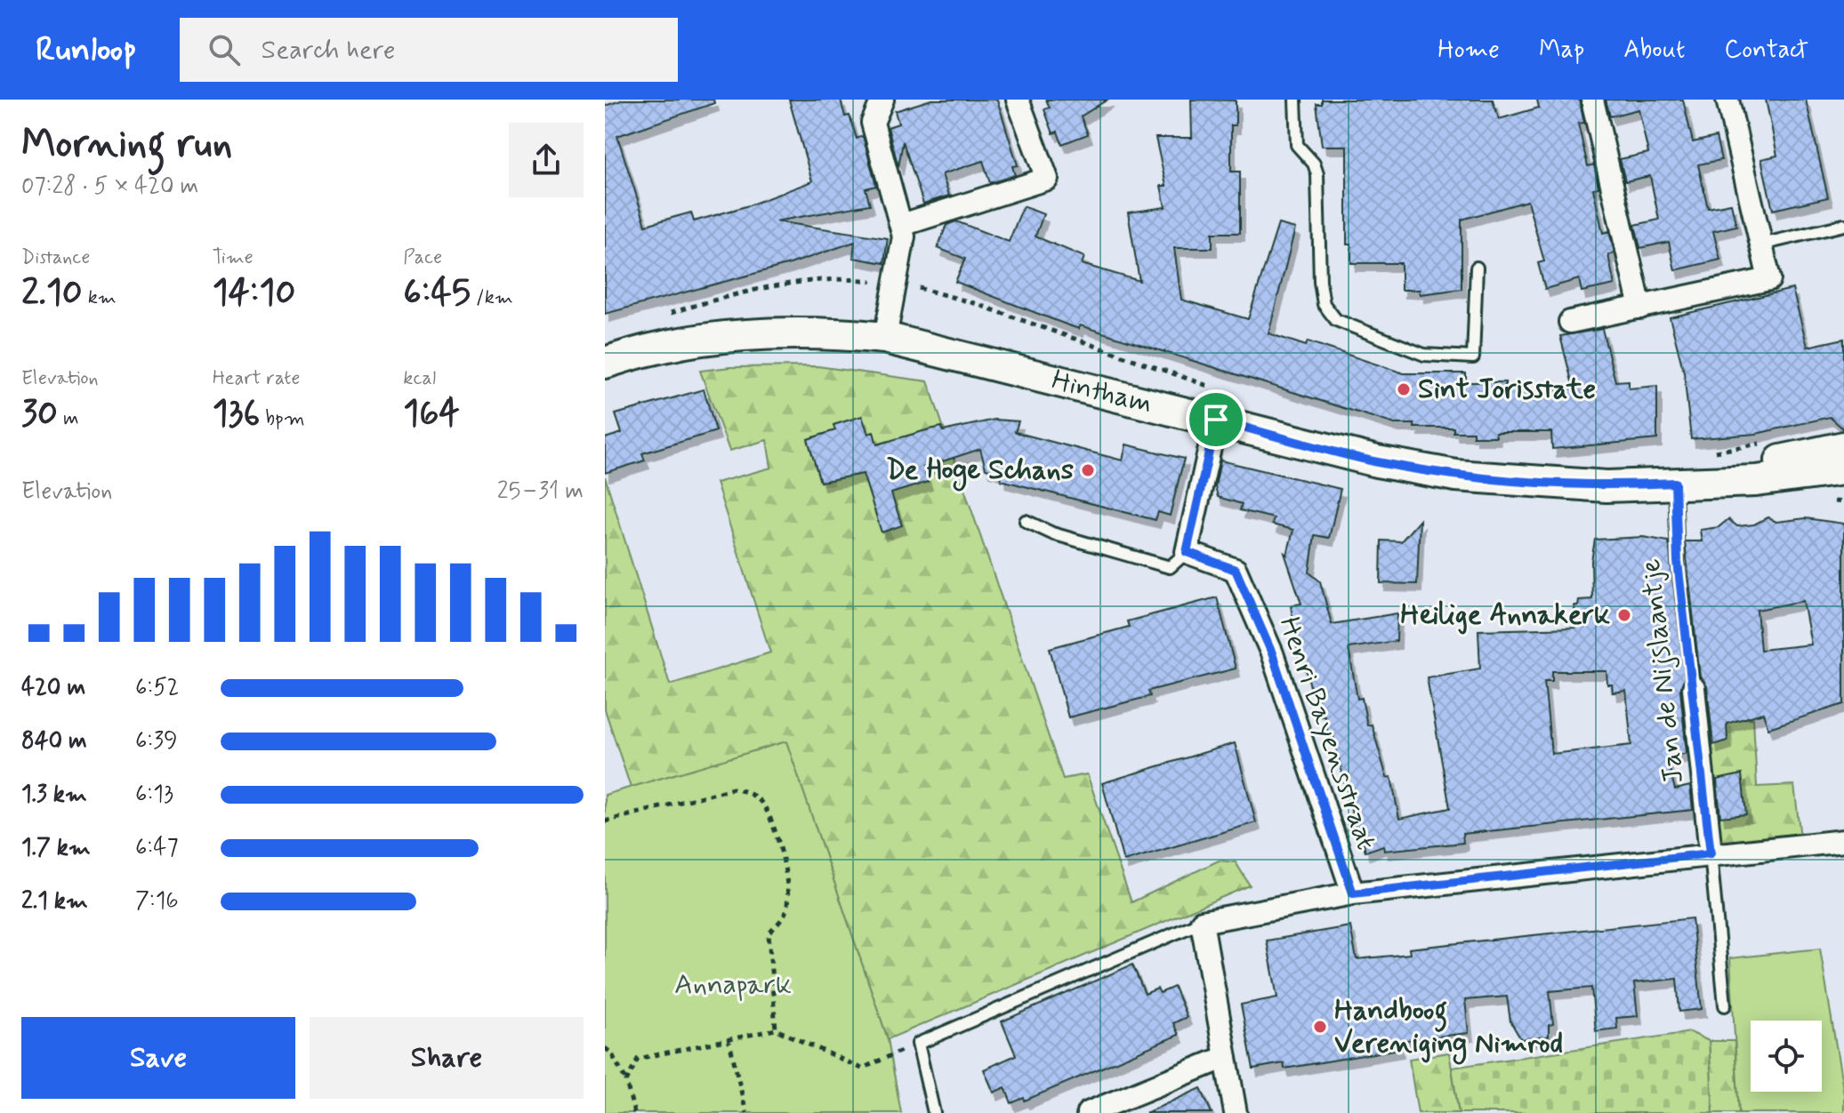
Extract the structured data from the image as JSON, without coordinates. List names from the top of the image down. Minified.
{"streets":{"street":["Hintham","Jan de Nijslaantje","Henri Bayensstraat"]},"crossings":[["Hintham","Jan de Nijslaantje"]],"parks":["Annapark"],"places":["Sint Jorisstate","De Hoge Schans","Heilige Annakerk","Handboog Vereniging Nimrod"],"page":{"header":"Runloop","search":"Search here","nav":["Home","Map","About","Contact"],"heading":["Morning run","07:28 · 5 × 420 m"],"stats":[["Distance","2.10 km"],["Time","14:10"],["Pace","6:45 /km"],["Elevation","30 m"],["Heart rate","136 bpm"],["kcal","164"]],"chart":["Elevation","25–31 m"],"list":[{"name":"420 m","note":"6:52"},{"name":"840 m","note":"6:39"},{"name":"1.3 km","note":"6:13"},{"name":"1.7 km","note":"6:47"},{"name":"2.1 km","note":"7:16"}],"buttons":["Save","Share"]}}
